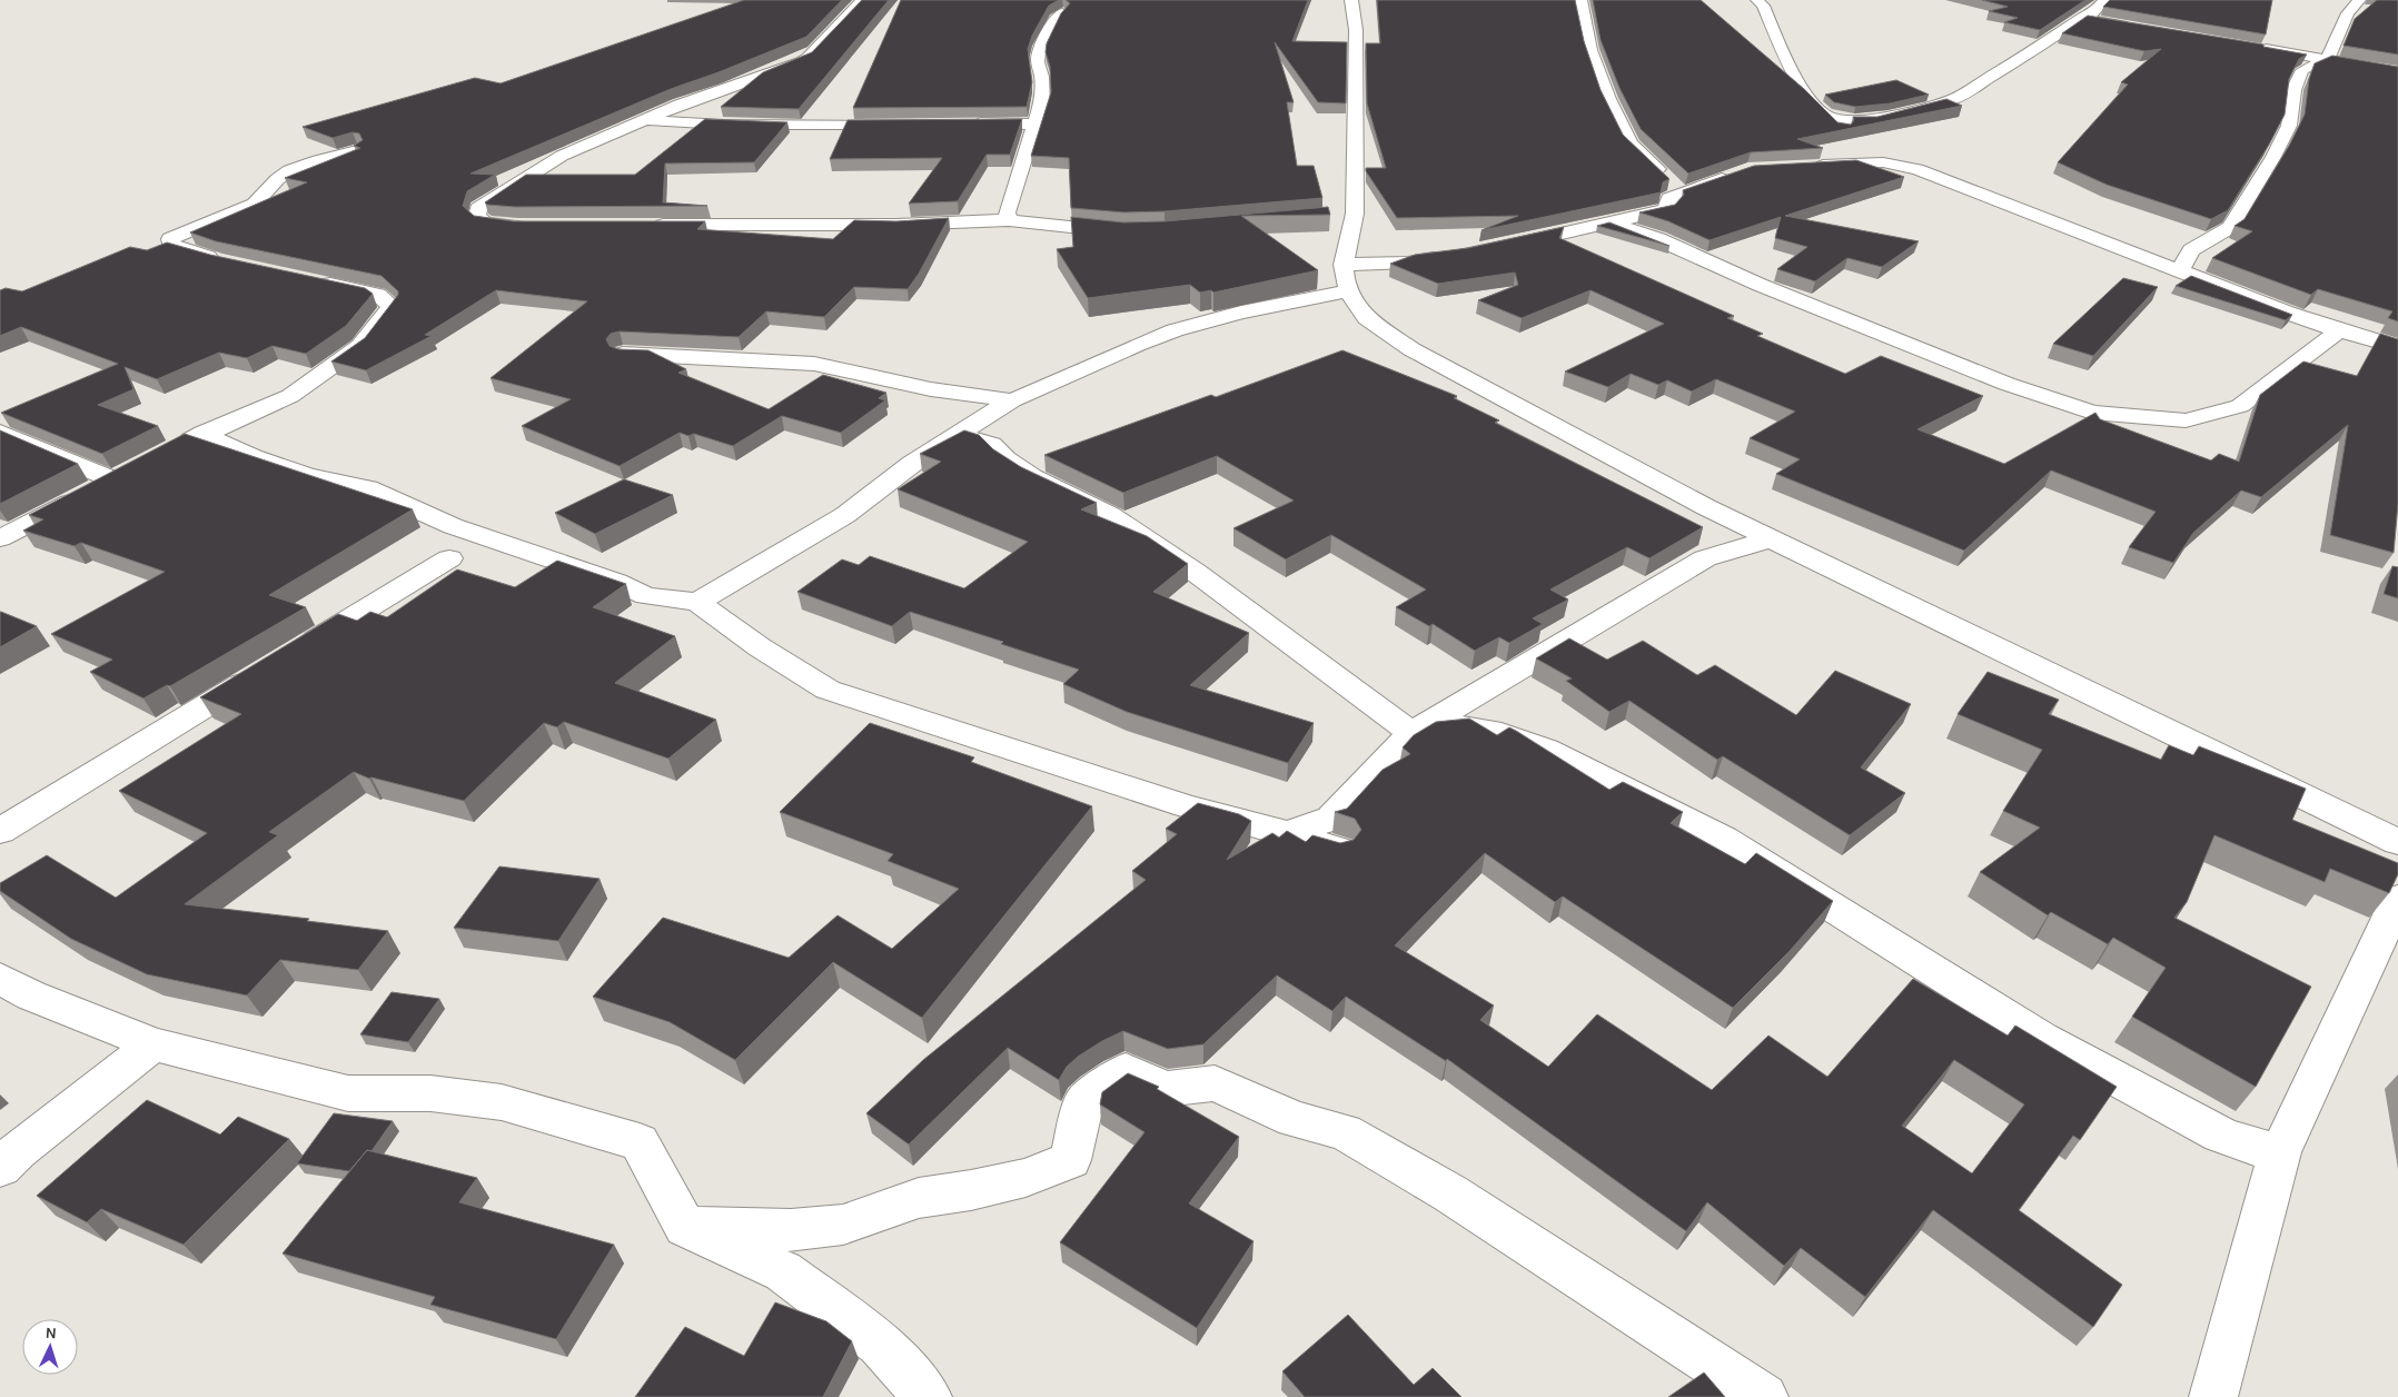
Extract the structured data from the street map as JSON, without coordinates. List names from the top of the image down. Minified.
{"north":"top"}
